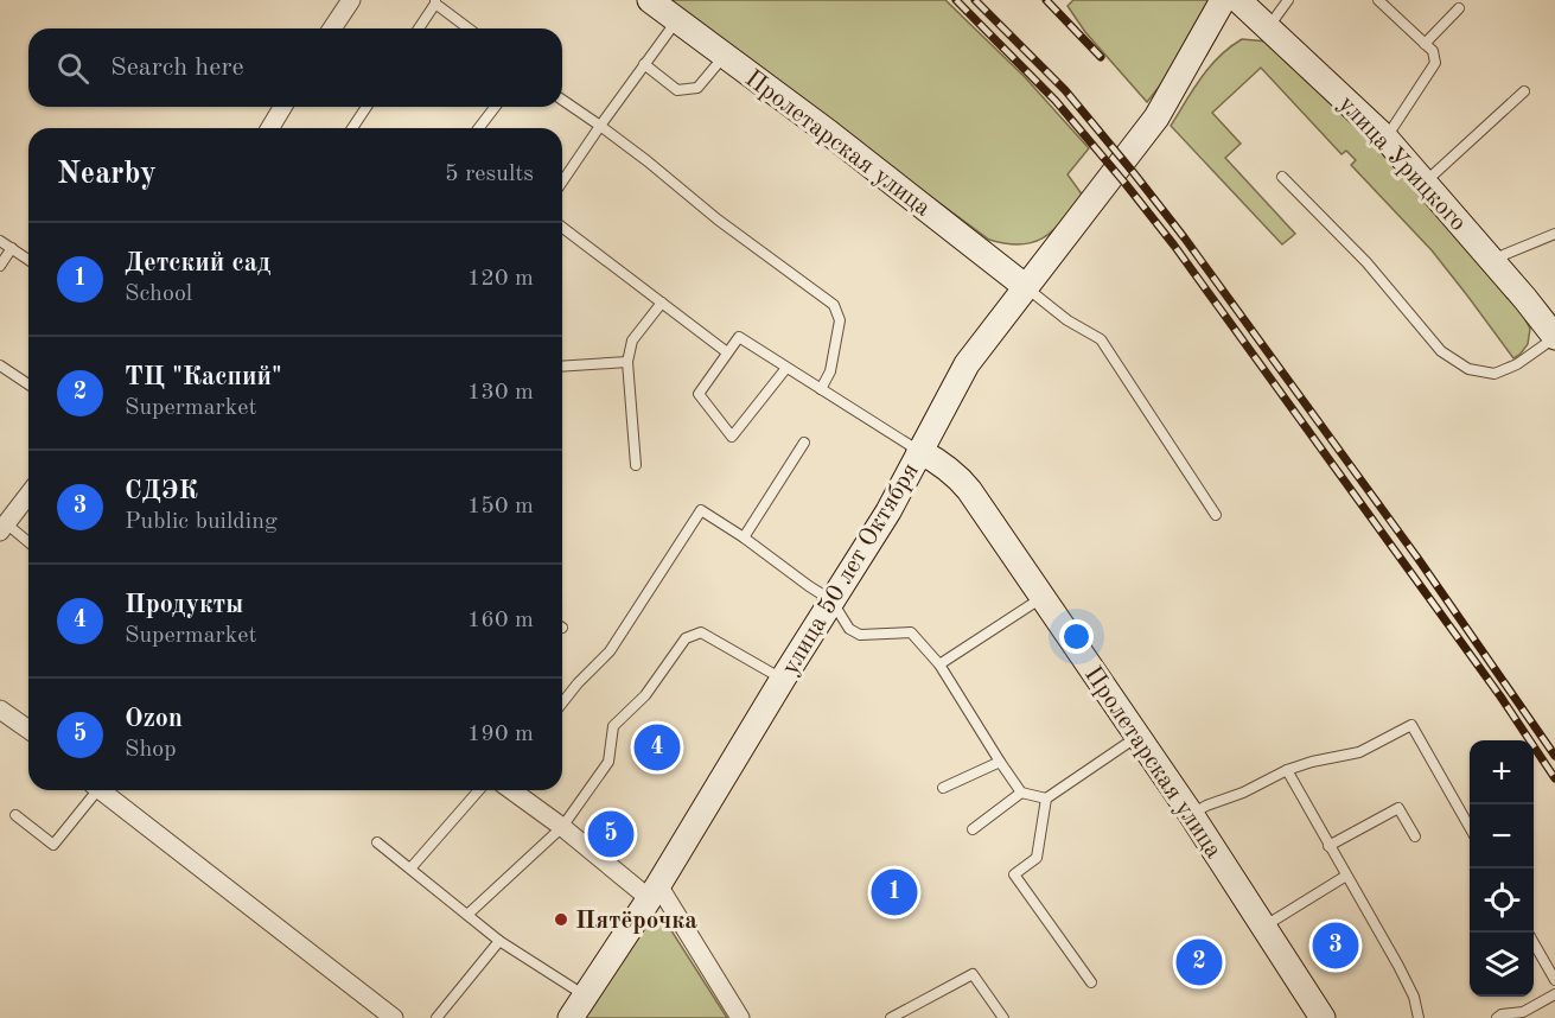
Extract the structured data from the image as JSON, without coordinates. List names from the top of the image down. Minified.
{"streets":{"street":["Пролетарская улица","улица Урицкого","улица 50 лет Октября"]},"crossings":[["Пролетарская улица","улица 50 лет Октября"]],"places":["Пятёрочка"],"page":{"search":"Search here","heading":["Nearby","5 results"],"list":[{"mark":"1","name":"Детский сад","note":"School","value":"120 m"},{"mark":"2","name":"ТЦ \"Каспий\"","note":"Supermarket","value":"130 m"},{"mark":"3","name":"СДЭК","note":"Public building","value":"150 m"},{"mark":"4","name":"Продукты","note":"Supermarket","value":"160 m"},{"mark":"5","name":"Ozon","note":"Shop","value":"190 m"}],"pins":["4","5","1","3","2"],"map_buttons":["+","−"]}}
